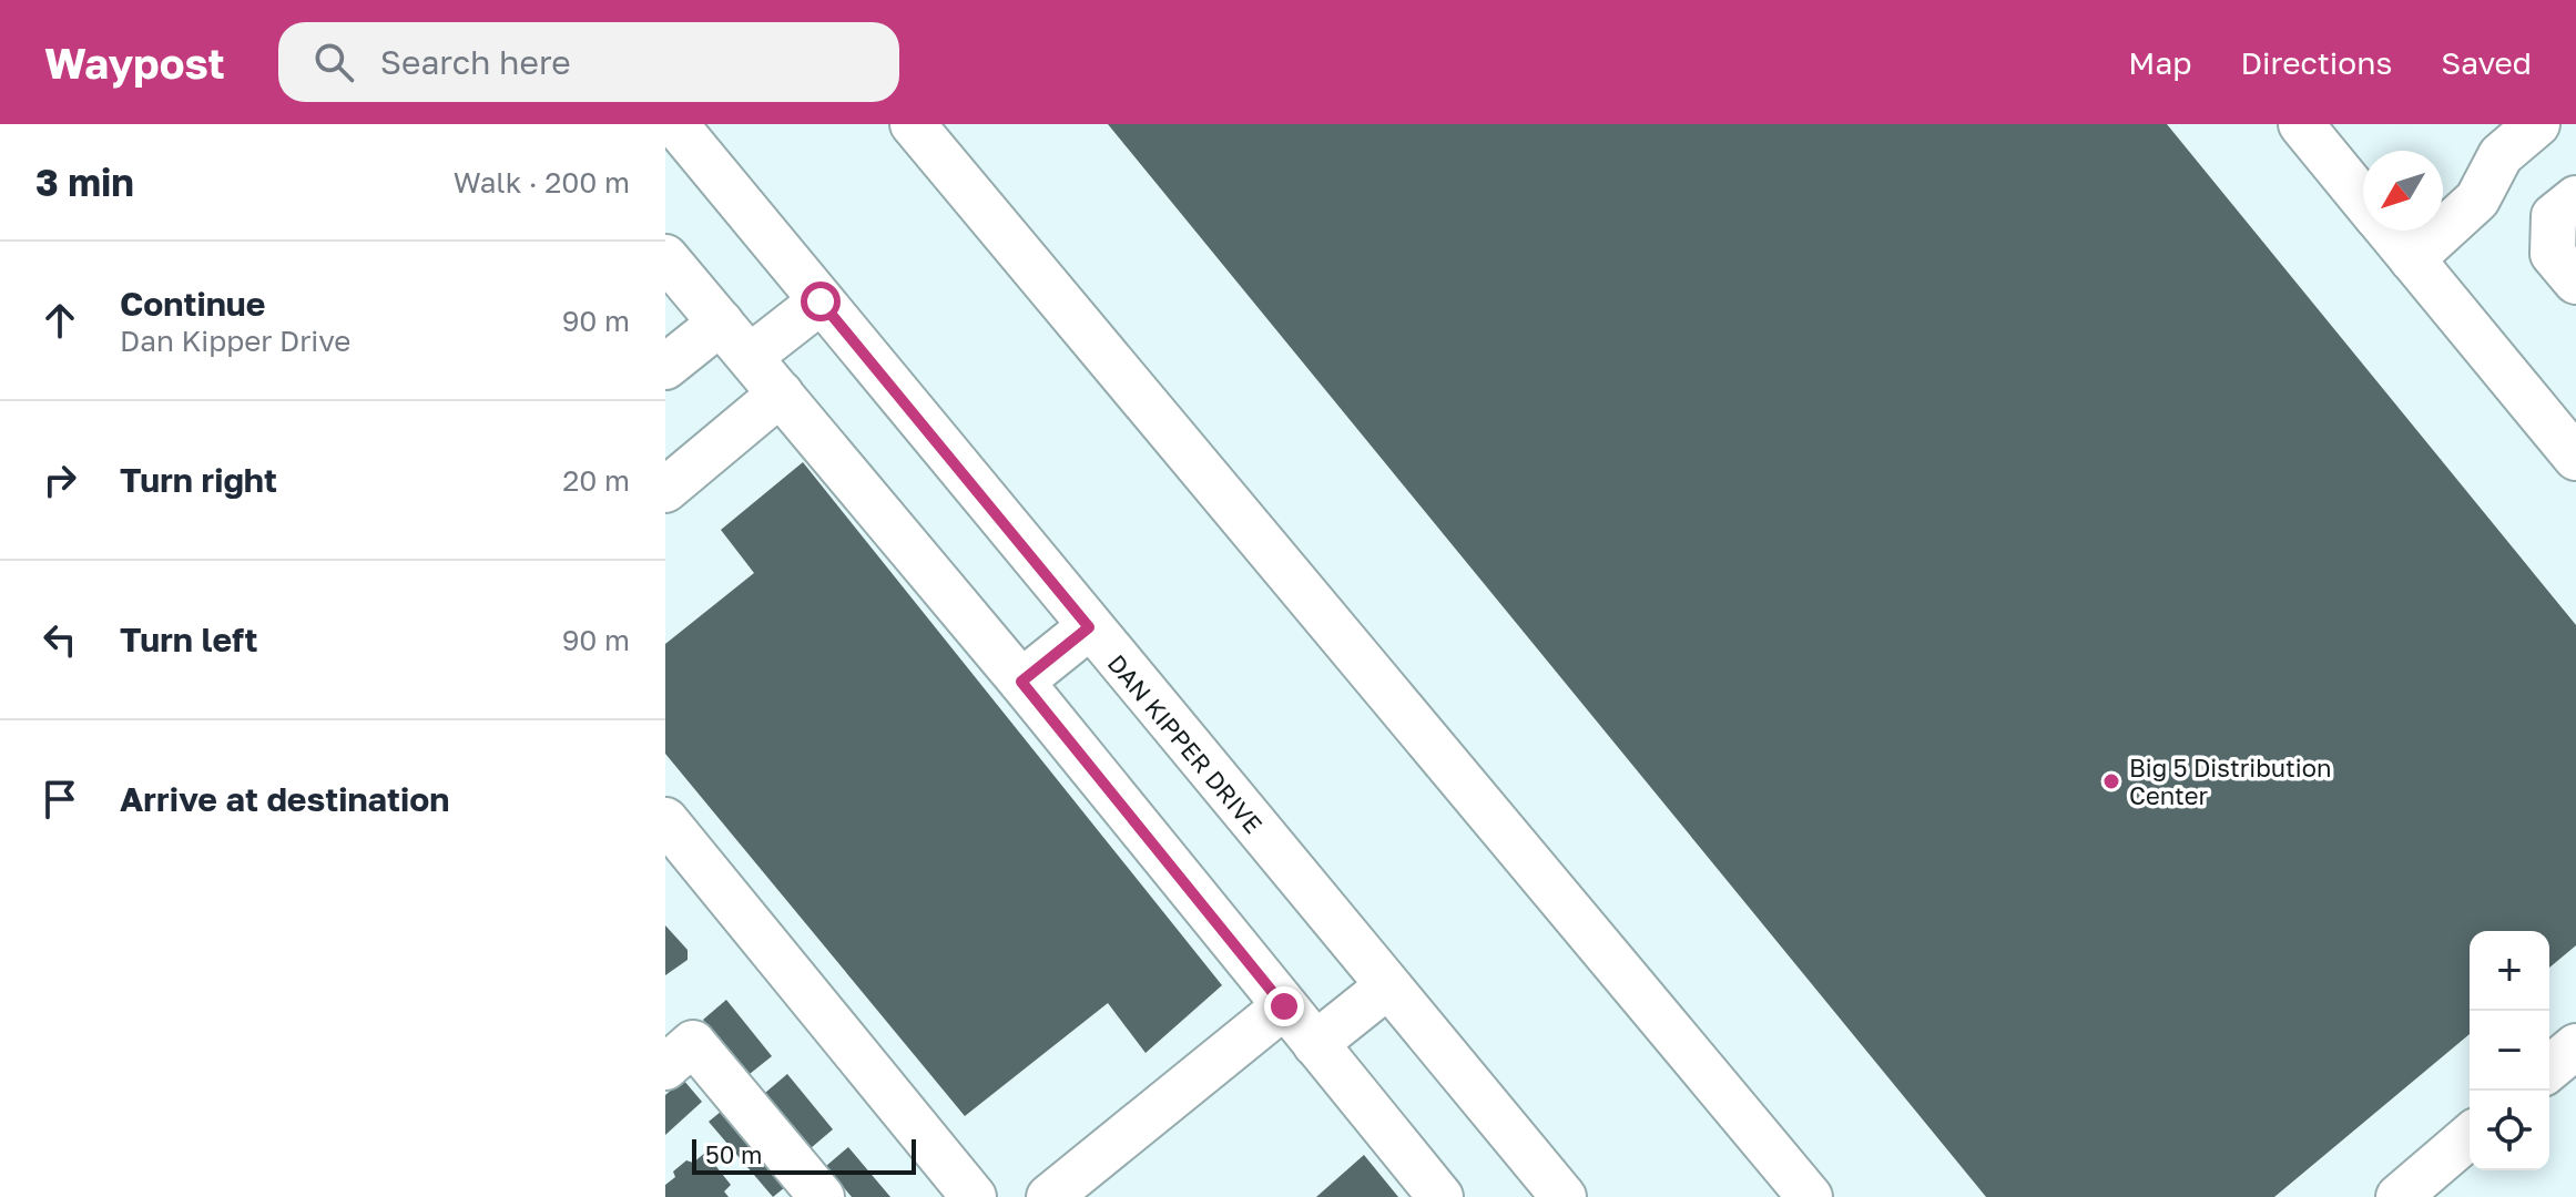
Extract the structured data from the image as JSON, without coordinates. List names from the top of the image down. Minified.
{"streets":{"street":["DAN KIPPER DRIVE"]},"places":["Big 5 Distribution Center"],"scale_bar":"50 m","north":"bottom left","page":{"header":"Waypost","search":"Search here","nav":["Map","Directions","Saved"],"heading":["3 min","Walk · 200 m"],"list":[["Continue","Dan Kipper Drive","90 m"],["Turn right","20 m"],["Turn left","90 m"],"Arrive at destination"],"map_buttons":["+","−"],"scale":"50 m"}}
